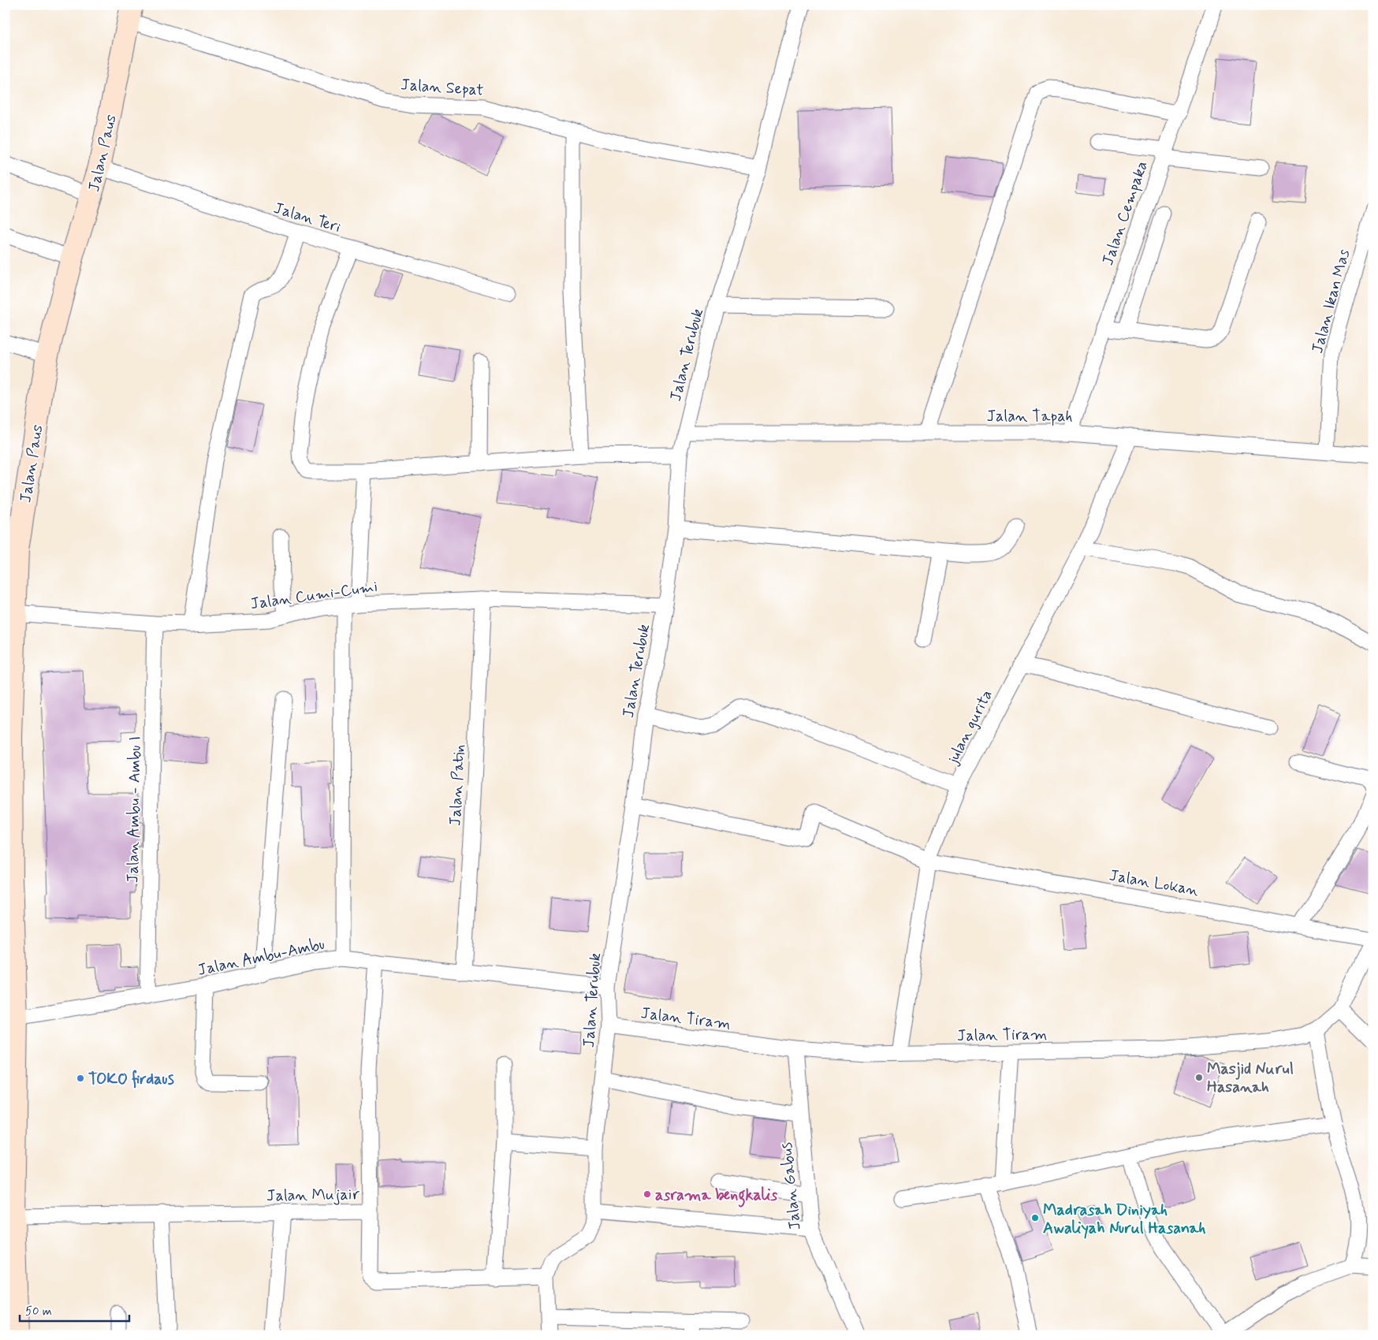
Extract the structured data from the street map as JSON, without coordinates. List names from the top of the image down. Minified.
{"streets":{"main road":["Jalan Paus"],"street":["Jalan Sepat","Jalan Cempaka","Jalan Teri","Jalan Ikan Mas","Jalan Terubuk","Jalan Tapah","Jalan Cumi-Cumi","julan gurita","Jalan Patin","Jalan Ambu - Ambu I","Jalan Lokan","Jalan Ambu-Ambu","Jalan Tiram","Jalan Gabus","Jalan Mujair"]},"crossings":[["Jalan Sepat","Jalan Paus"],["Jalan Sepat","Jalan Terubuk"],["Jalan Paus","Jalan Teri"],["Jalan Paus","Jalan Cumi-Cumi"],["Jalan Paus","Jalan Ambu-Ambu"],["Jalan Paus","Jalan Mujair"],["Jalan Cempaka","Jalan Tapah"],["Jalan Ikan Mas","Jalan Tapah"],["Jalan Terubuk","Jalan Tapah"],["Jalan Terubuk","Jalan Cumi-Cumi"],["Jalan Terubuk","Jalan Lokan"],["Jalan Terubuk","Jalan Ambu-Ambu"],["Jalan Terubuk","Jalan Tiram"],["Jalan Terubuk","Jalan Mujair"],["Jalan Tapah","julan gurita"],["Jalan Cumi-Cumi","Jalan Patin"],["Jalan Cumi-Cumi","Jalan Ambu - Ambu I"],["julan gurita","Jalan Lokan"],["julan gurita","Jalan Tiram"],["Jalan Patin","Jalan Ambu-Ambu"],["Jalan Ambu - Ambu I","Jalan Ambu-Ambu"],["Jalan Tiram","Jalan Gabus"]],"places":["Masjid Nurul Hasanah","TOKO firdaus","asrama bengkalis","Madrasah Diniyah Awaliyah Nurul Hasanah"],"scale_bar":"50 m"}
